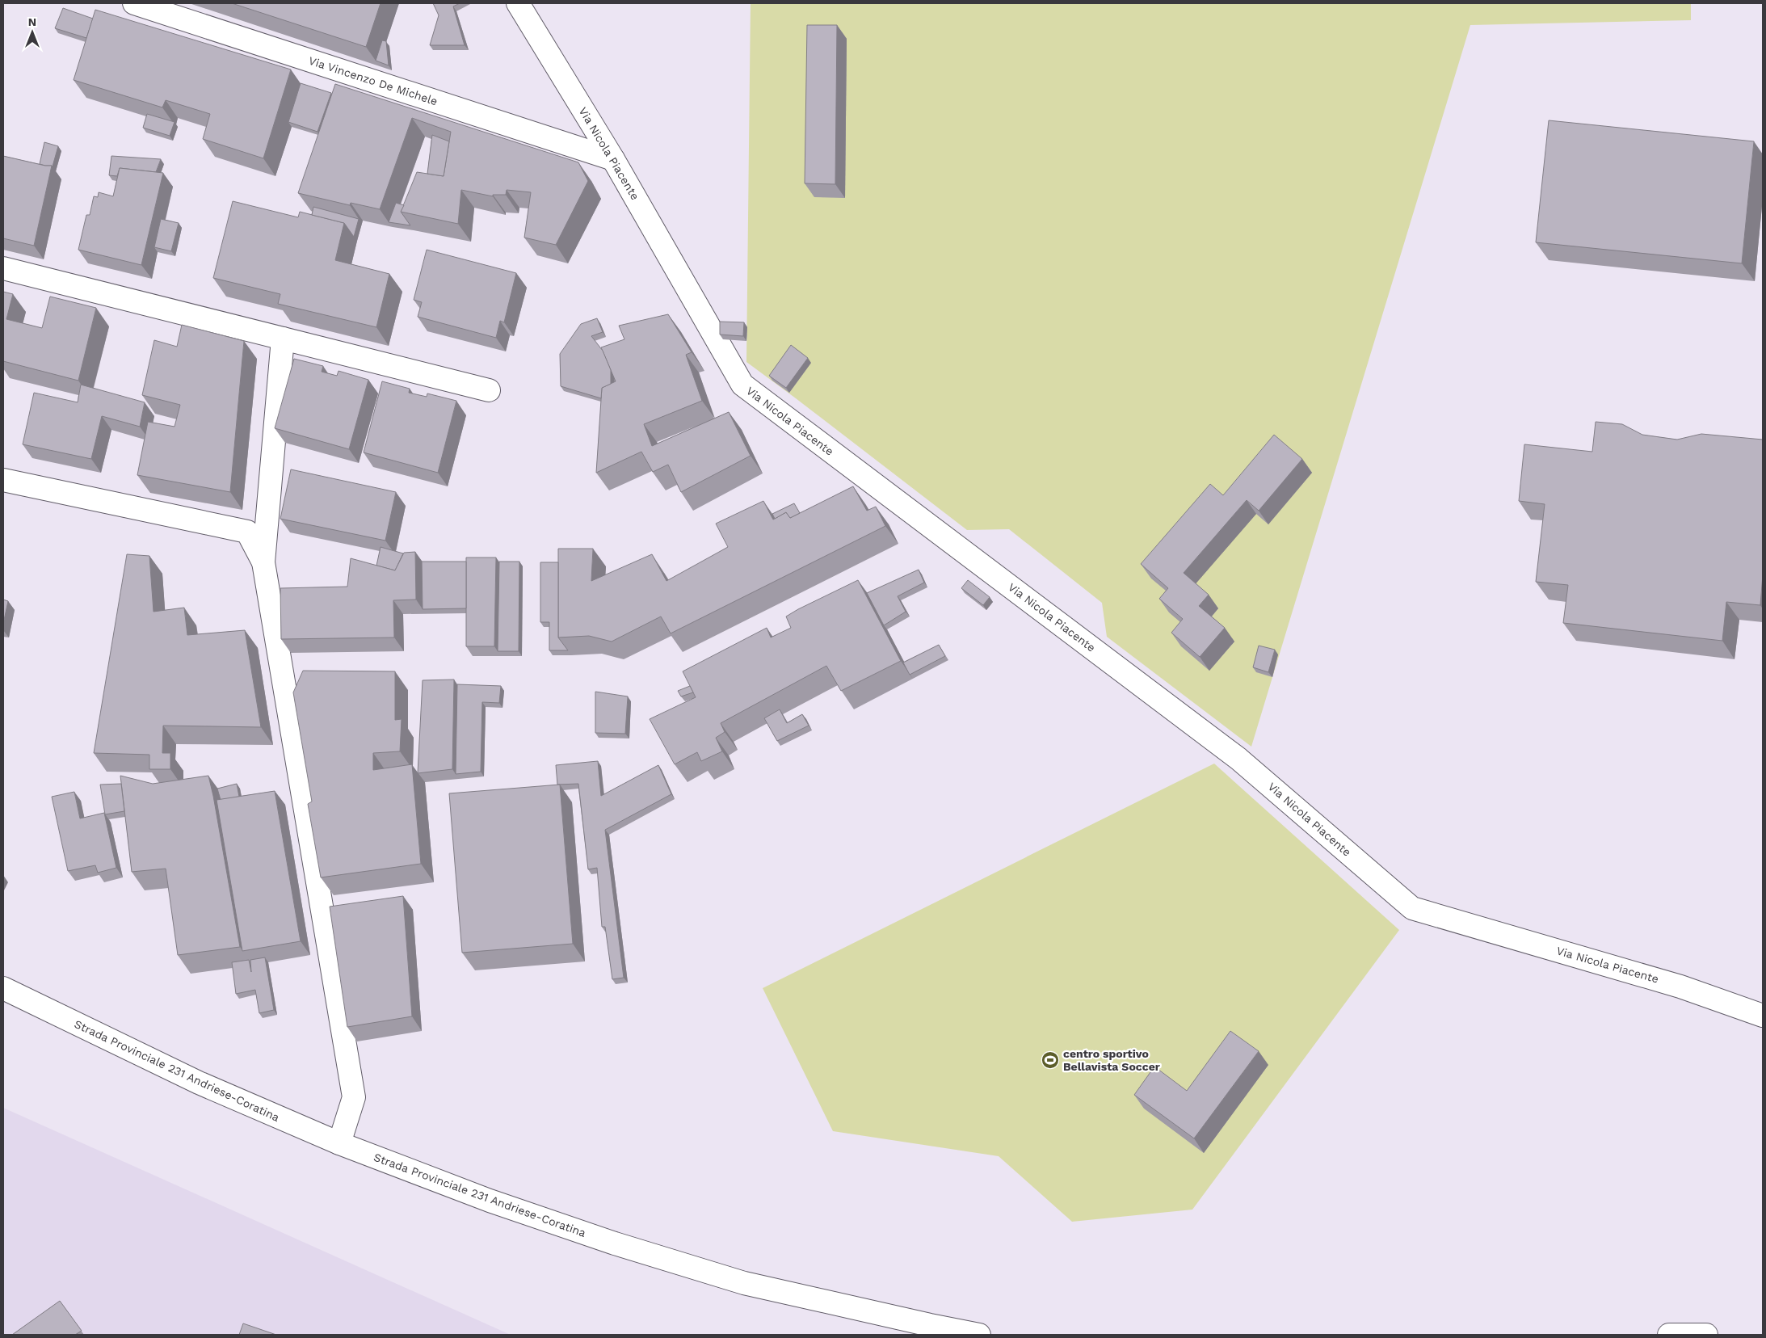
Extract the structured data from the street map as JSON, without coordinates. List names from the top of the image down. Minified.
{"streets":{"street":["Via Vincenzo De Michele","Via Nicola Piacente","Strada Provinciale 231 Andriese-Coratina"]},"crossings":[["Via Vincenzo De Michele","Via Nicola Piacente"]],"places":{"sports":["centro sportivo Bellavista Soccer"]},"north":"top"}
